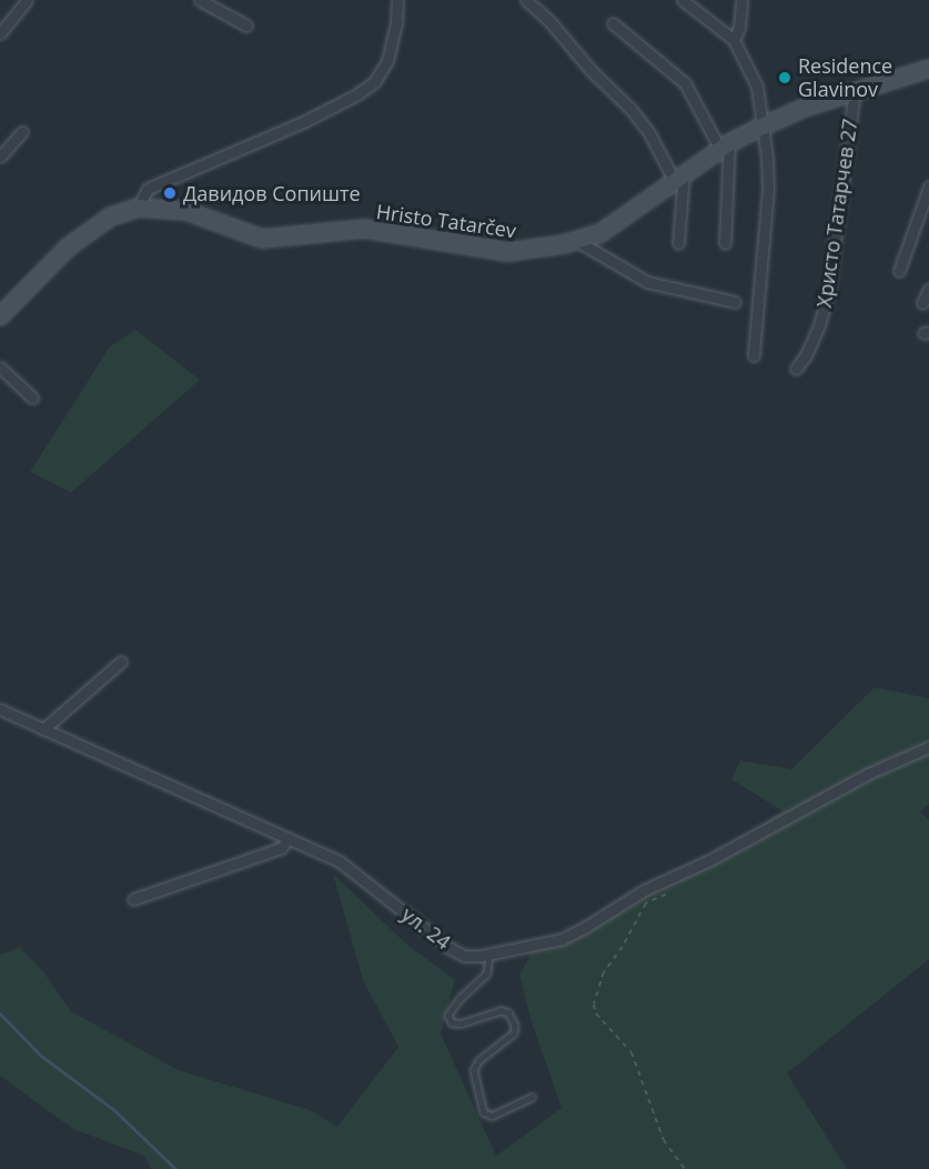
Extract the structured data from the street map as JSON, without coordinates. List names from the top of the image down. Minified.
{"streets":{"main road":["Hristo Tatarčev"],"street":["Христо Татарчев 27","ул. 24"]},"crossings":[["Христо Татарчев 27","Hristo Tatarčev"]],"places":["Residence Glavinov","Давидов Сопиште"]}
